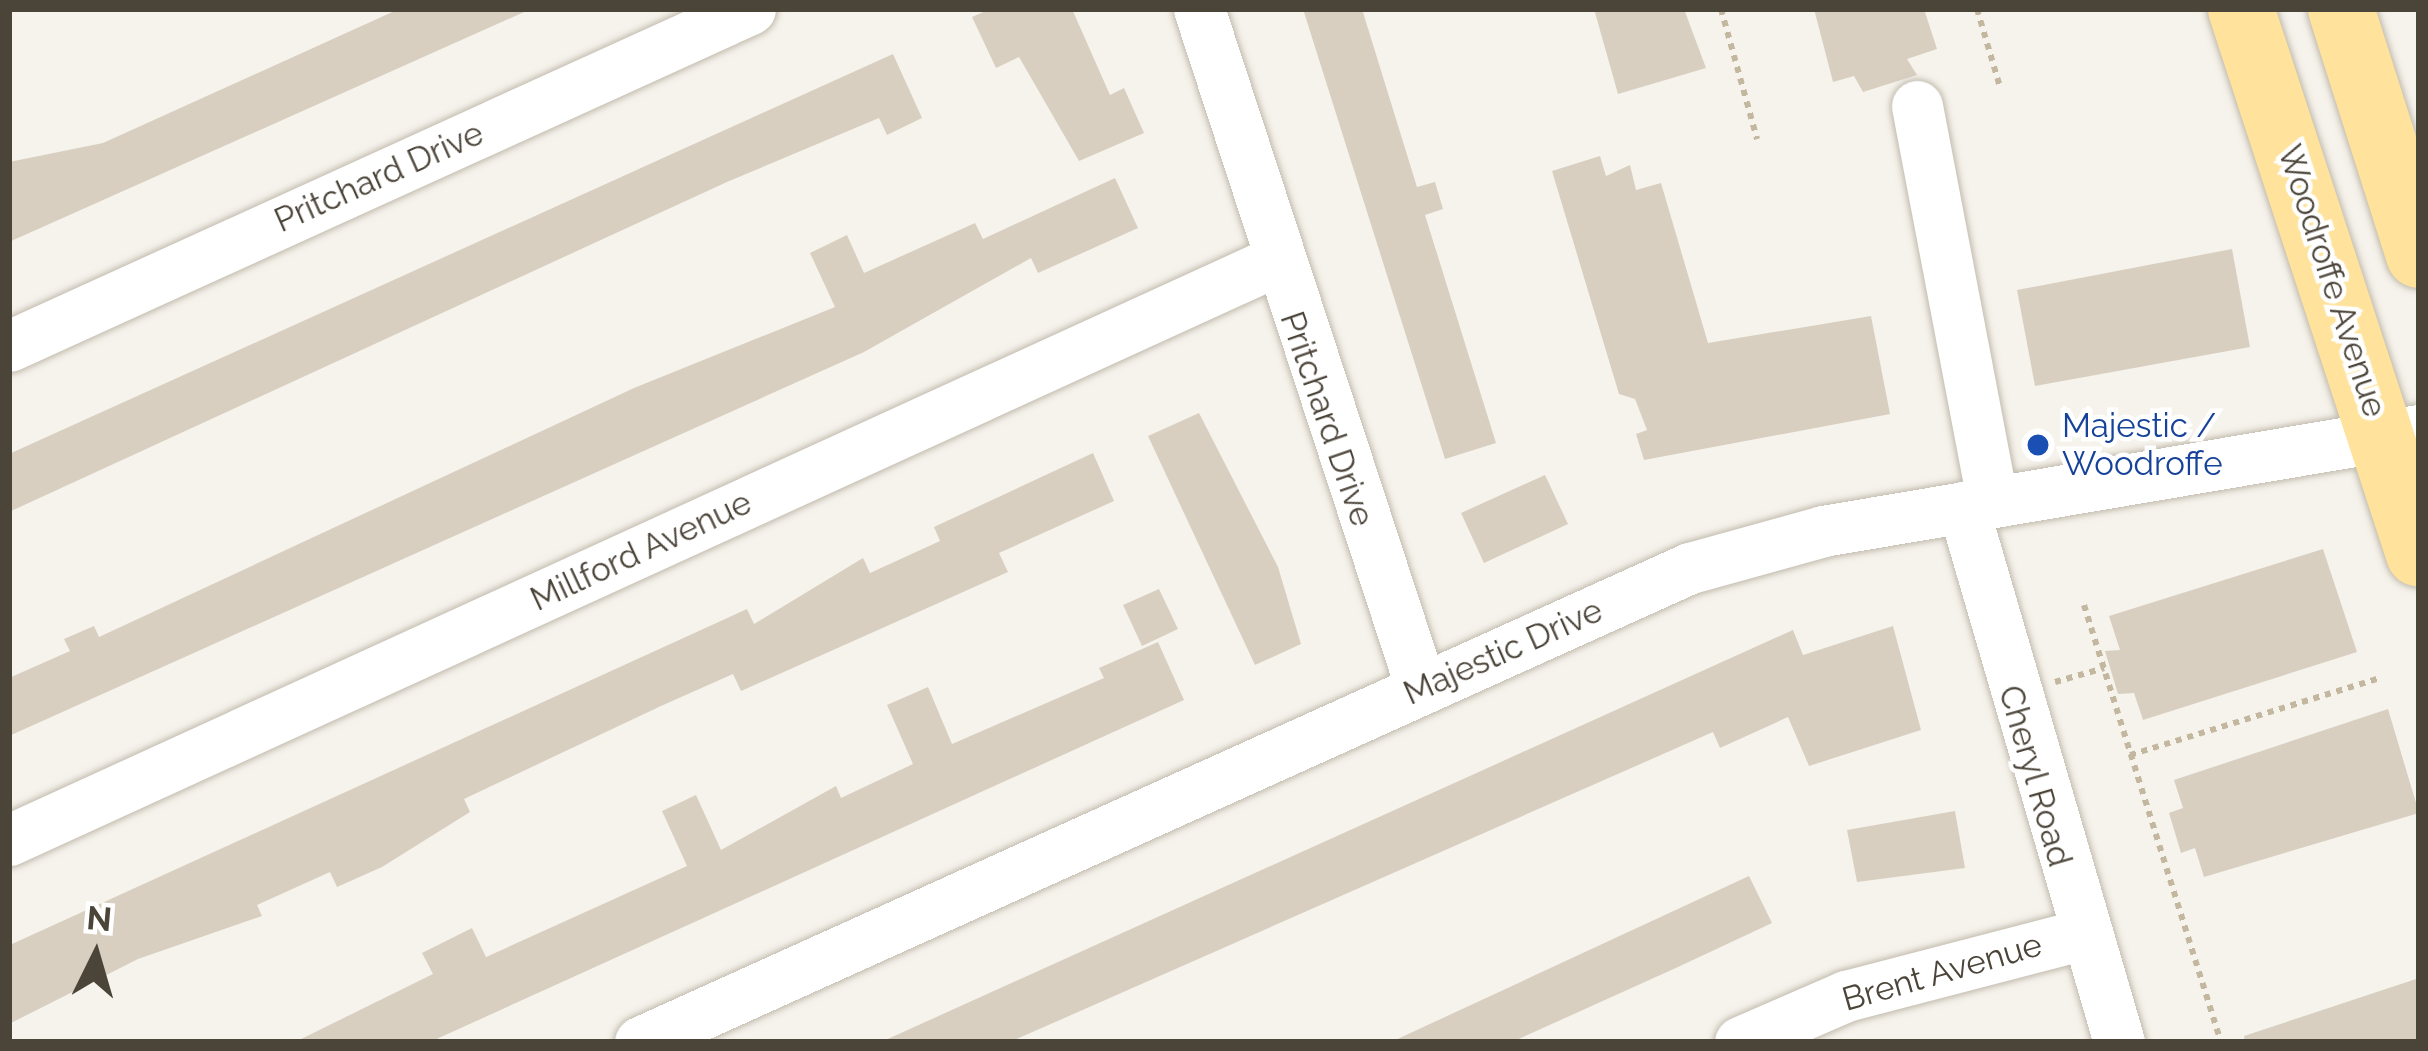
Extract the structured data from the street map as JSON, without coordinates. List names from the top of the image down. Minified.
{"streets":{"main road":["Woodroffe Avenue"],"street":["Pritchard Drive","Millford Avenue","Majestic Drive","Cheryl Road","Brent Avenue"]},"crossings":[["Pritchard Drive","Millford Avenue"],["Pritchard Drive","Majestic Drive"],["Woodroffe Avenue","Majestic Drive"],["Majestic Drive","Cheryl Road"],["Cheryl Road","Brent Avenue"]],"places":["Majestic / Woodroffe"],"north":"top"}
